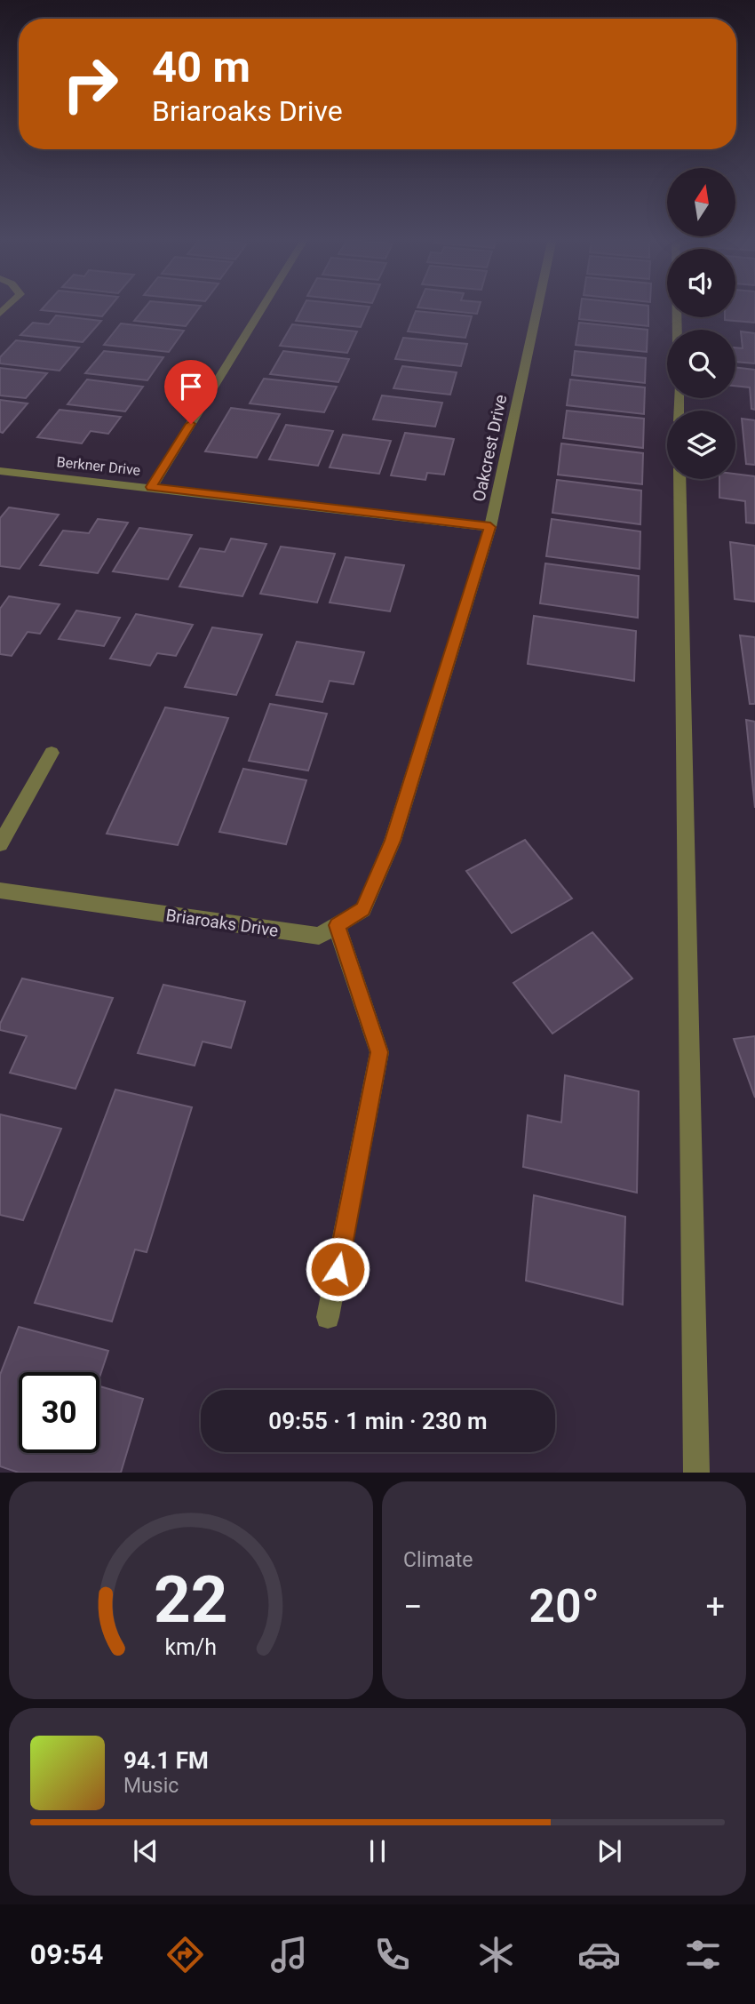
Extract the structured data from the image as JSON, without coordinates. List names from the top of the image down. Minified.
{"streets":{"street":["Oakcrest Drive","Berkner Drive","Briaroaks Drive"]},"crossings":[["Oakcrest Drive","Berkner Drive"],["Oakcrest Drive","Briaroaks Drive"]],"north":"top","page":{"turn":["40 m","Briaroaks Drive"],"limit":"30","trip":"09:55 · 1 min · 230 m","tile":"Climate","heat":["−","20°","+"],"song":["94.1 FM","Music"],"tabs":"09:54","gauge":["22","km/h"]}}
